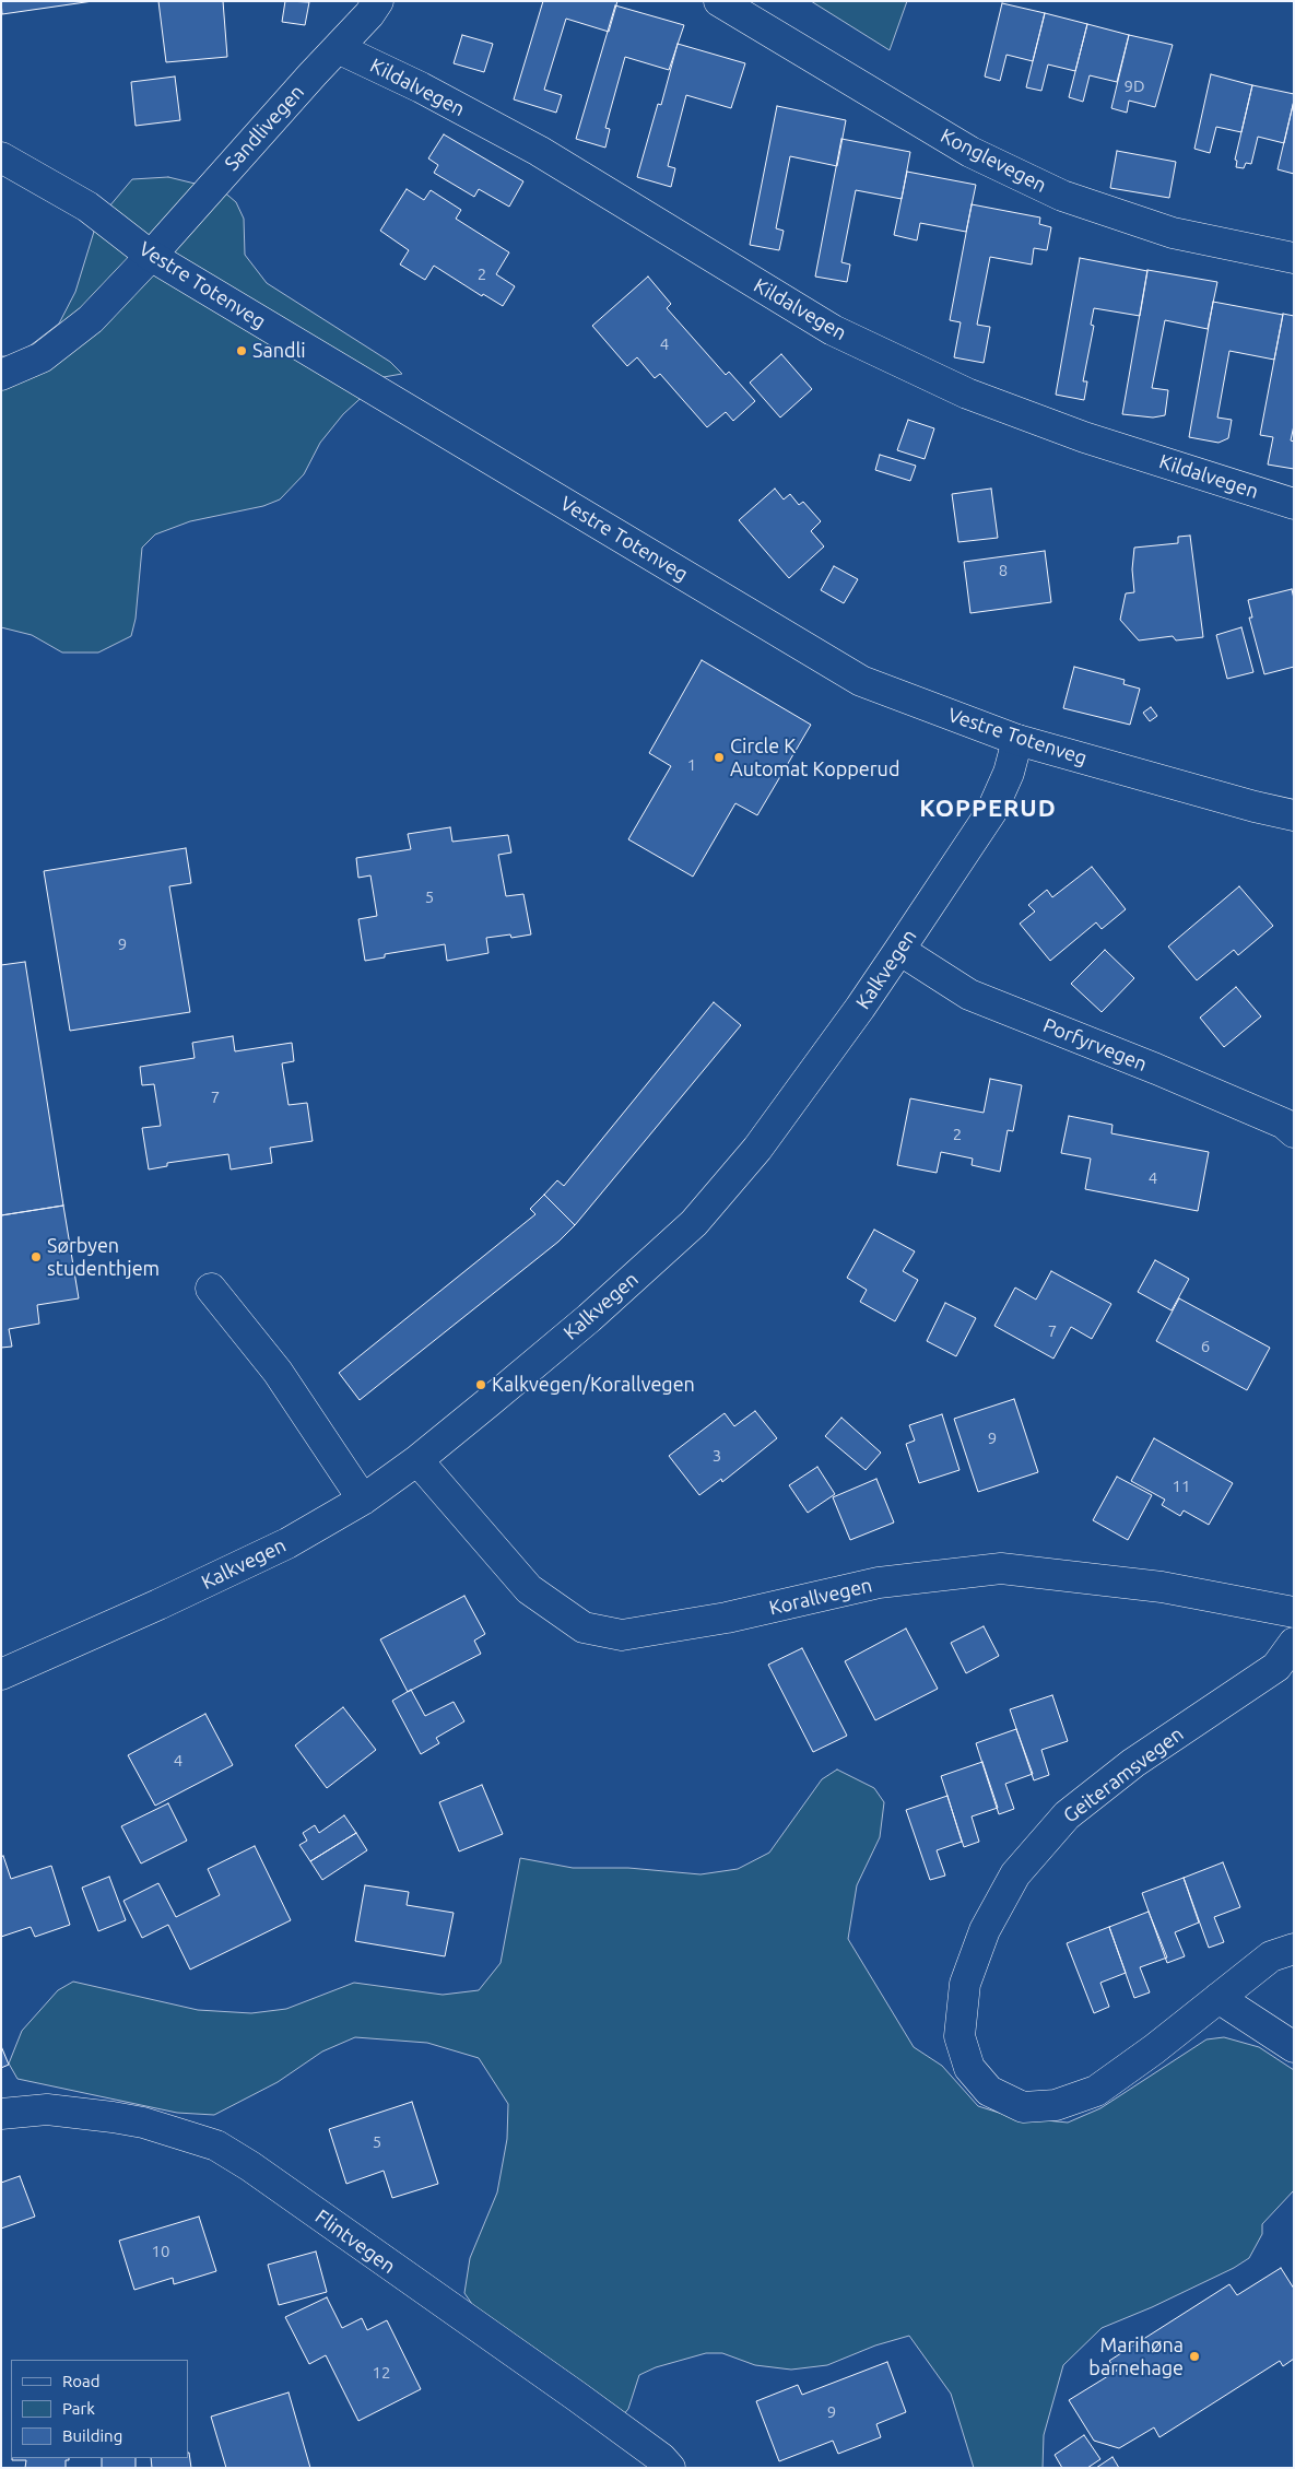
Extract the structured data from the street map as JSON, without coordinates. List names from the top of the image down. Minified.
{"streets":{"street":["Kildalvegen","Sandlivegen","Konglevegen","Vestre Totenveg","Kalkvegen","Porfyrvegen","Korallvegen","Geiteramsvegen","Flintvegen"]},"crossings":[["Kildalvegen","Sandlivegen"],["Sandlivegen","Vestre Totenveg"],["Vestre Totenveg","Kalkvegen"],["Kalkvegen","Porfyrvegen"],["Kalkvegen","Korallvegen"]],"districts":["KOPPERUD"],"places":["Sandli","Circle K Automat Kopperud","Sørbyen studenthjem","Kalkvegen/Korallvegen","Marihøna barnehage"],"house_numbers":["9D","2","4","8","1","5","9","7","2","4","7","6","9","3","11","4","5","10","12","9"],"legend":["Road","Park","Building"]}
